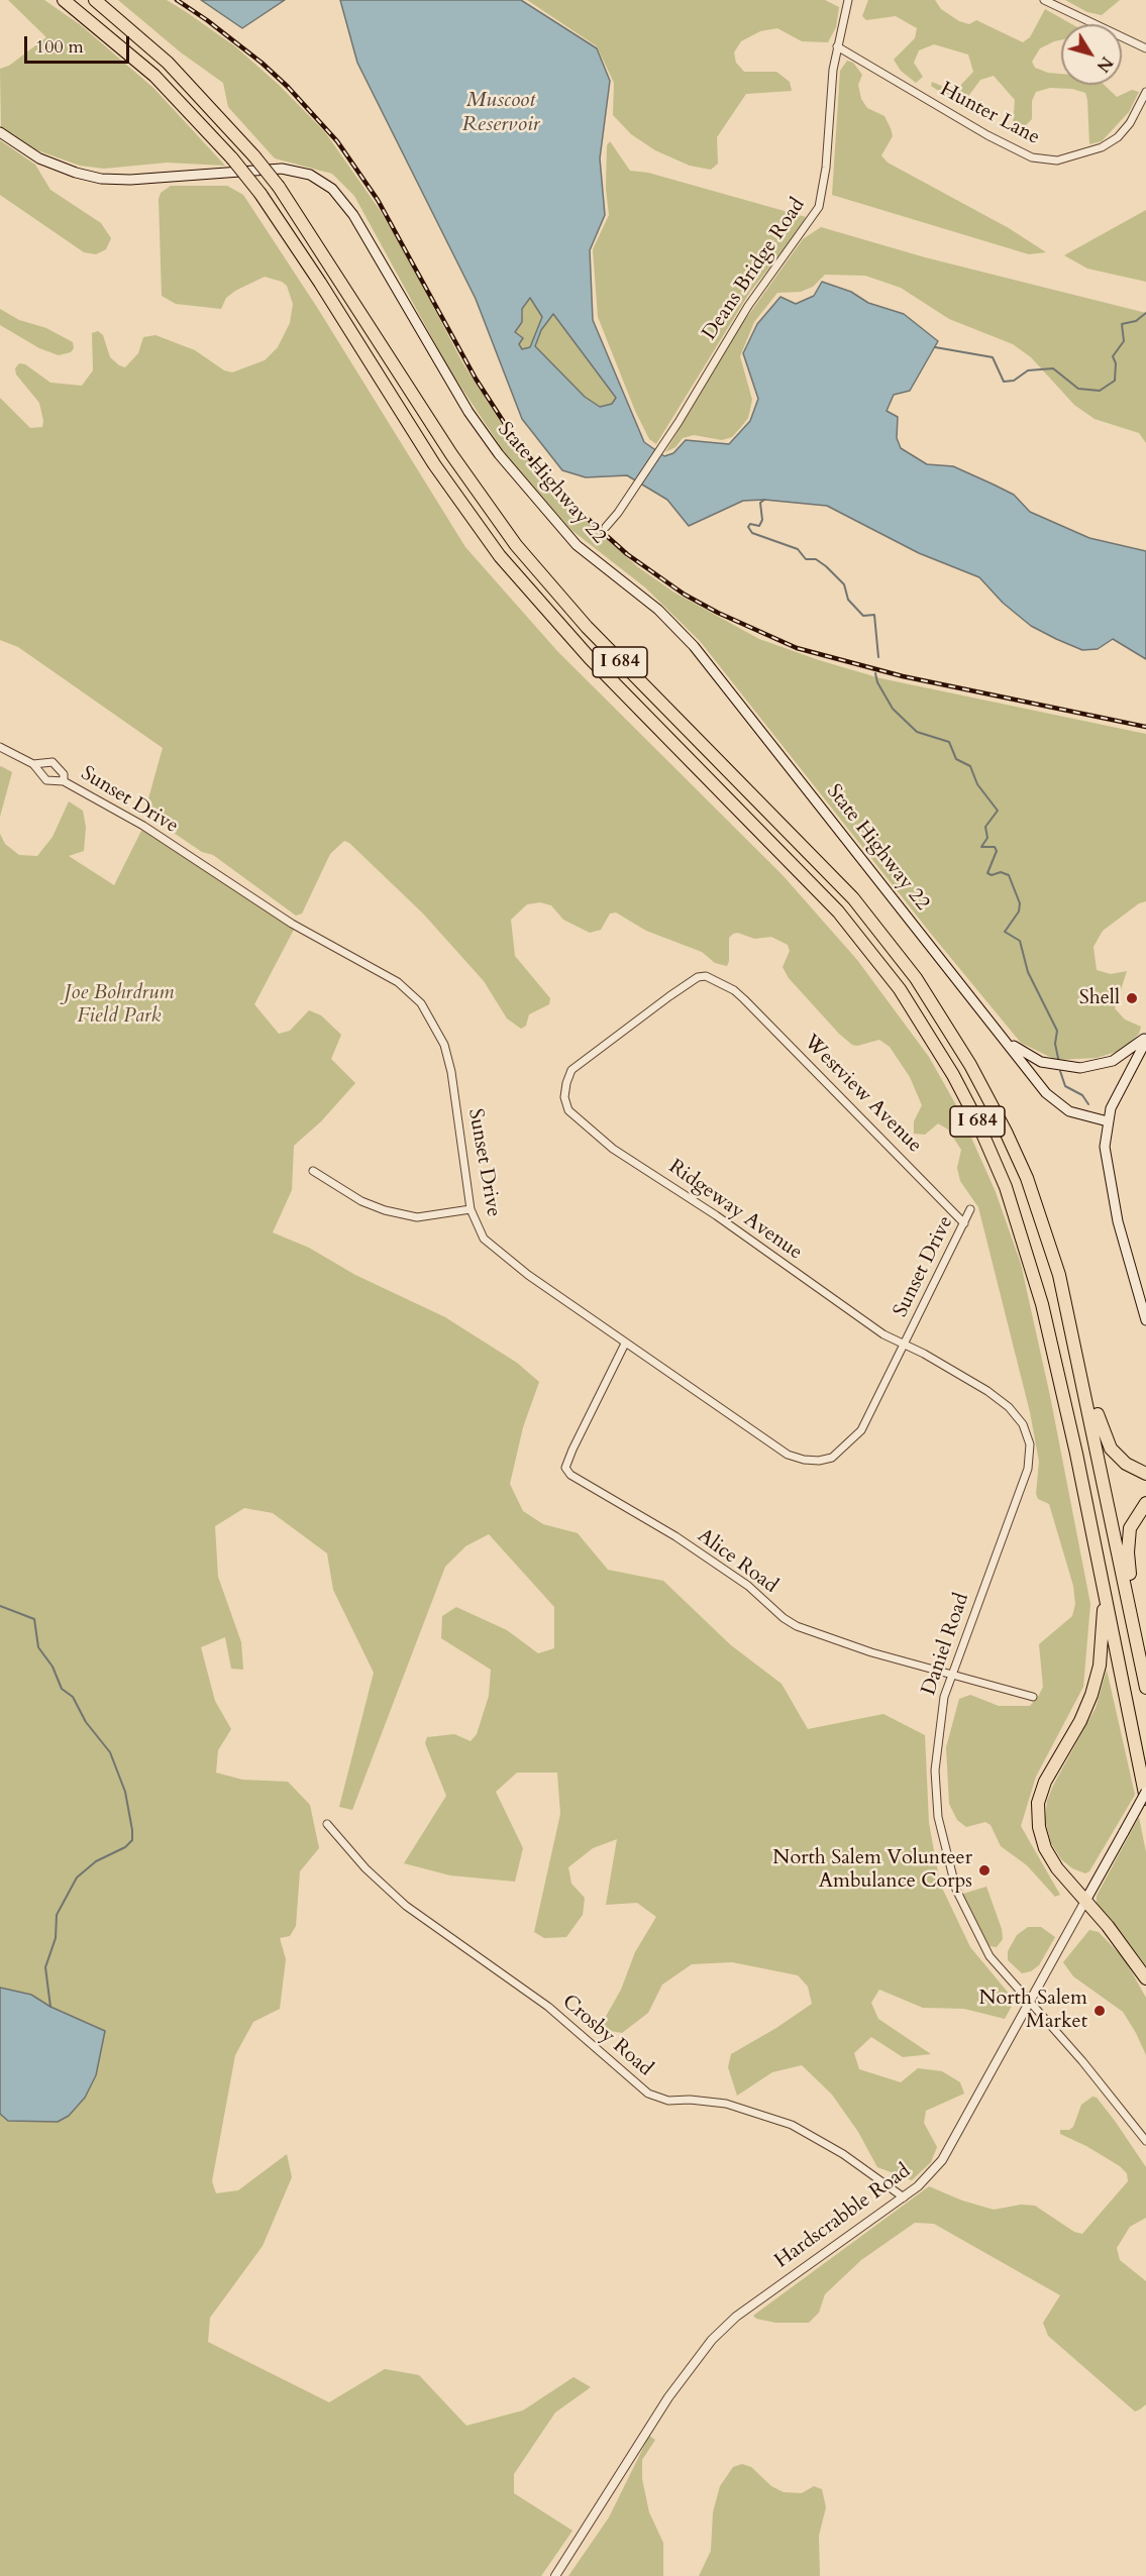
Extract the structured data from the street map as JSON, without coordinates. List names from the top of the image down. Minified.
{"streets":{"highway":["I 684"],"main road":["State Highway 22","Hardscrabble Road"],"street":["Hunter Lane","Deans Bridge Road","Sunset Drive","Westview Avenue","Ridgeway Avenue","Alice Road","Daniel Road","Crosby Road"]},"crossings":[["Hunter Lane","Deans Bridge Road"],["Sunset Drive","Westview Avenue"],["Sunset Drive","Ridgeway Avenue"],["Sunset Drive","Alice Road"],["Sunset Drive","Daniel Road"],["Westview Avenue","Ridgeway Avenue"],["Ridgeway Avenue","Daniel Road"],["Alice Road","Daniel Road"],["Daniel Road","Hardscrabble Road"],["Crosby Road","Hardscrabble Road"]],"water":["Muscoot Reservoir"],"parks":["Joe Bohrdrum Field Park"],"places":["Shell","North Salem Volunteer Ambulance Corps","North Salem Market"],"scale_bar":"100 m","north":"bottom right"}
